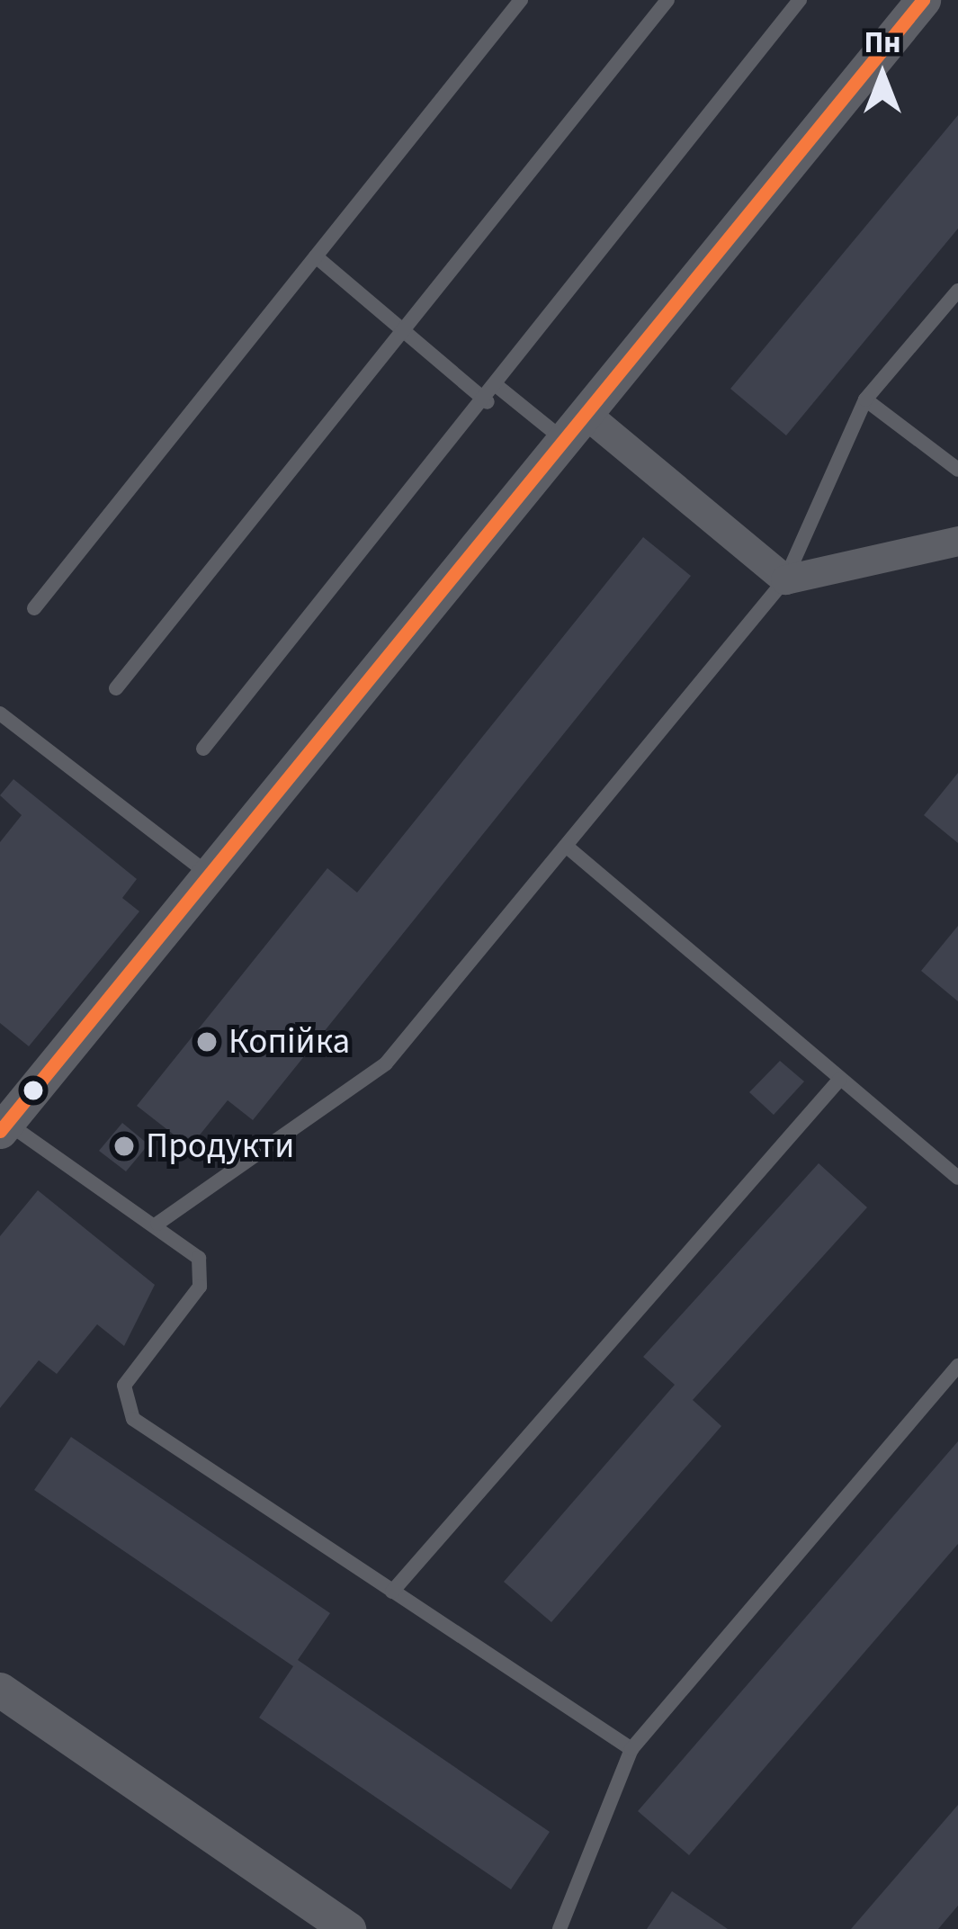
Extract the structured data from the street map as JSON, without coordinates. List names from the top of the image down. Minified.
{"places":["Копійка","Продукти"],"north":"top"}
